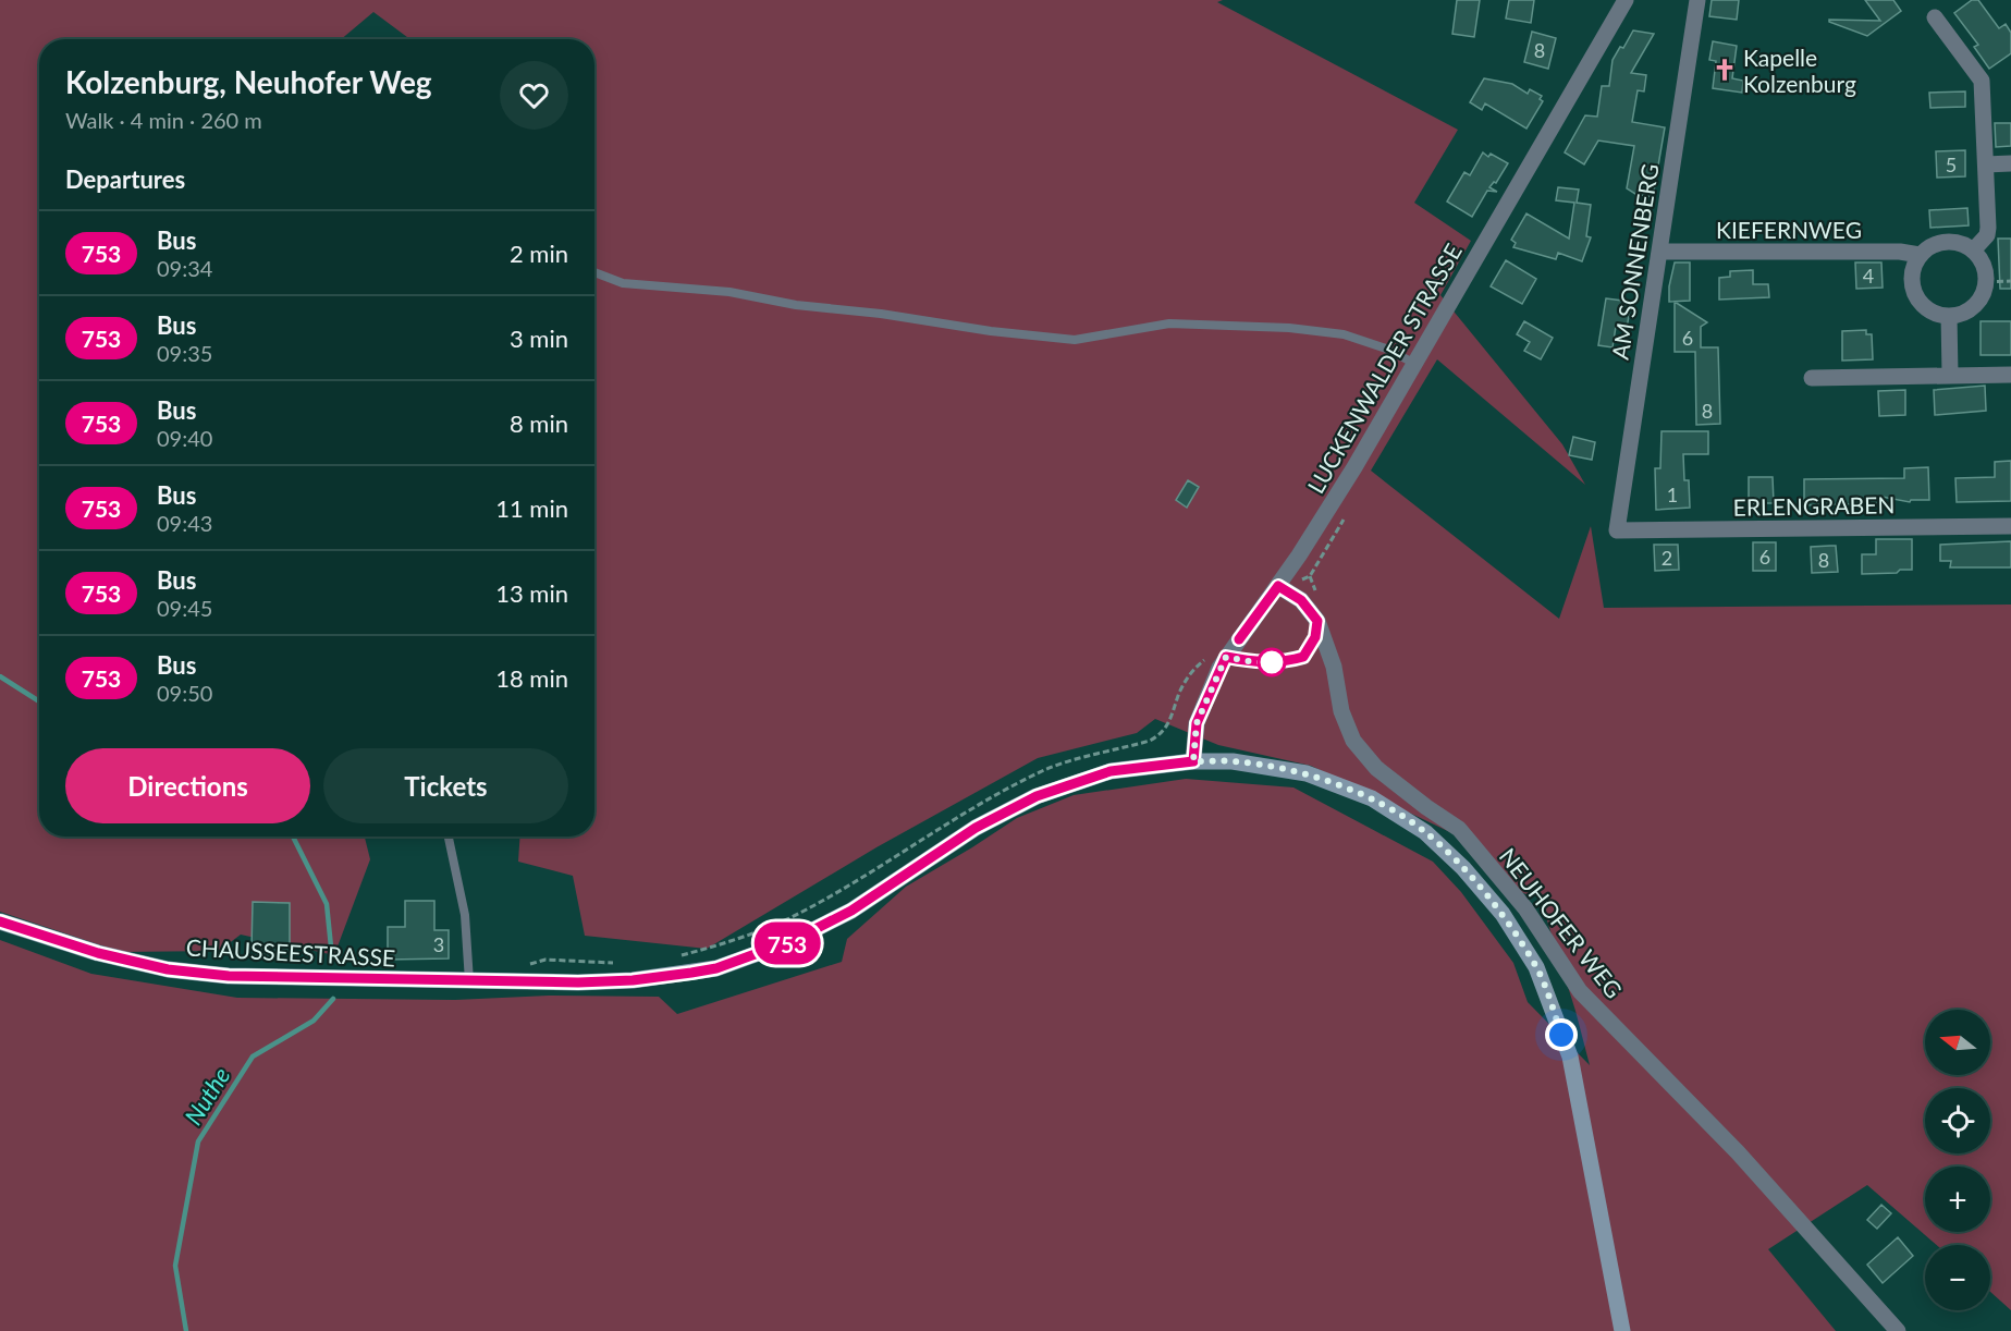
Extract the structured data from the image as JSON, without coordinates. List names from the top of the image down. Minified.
{"streets":{"main road":["CHAUSSEESTRASSE"],"street":["KIEFERNWEG","AM SONNENBERG","LUCKENWALDER STRASSE","ERLENGRABEN","NEUHOFER WEG"]},"crossings":[["KIEFERNWEG","AM SONNENBERG"],["AM SONNENBERG","ERLENGRABEN"],["LUCKENWALDER STRASSE","NEUHOFER WEG"],["LUCKENWALDER STRASSE","CHAUSSEESTRASSE"]],"water":["Nuthe"],"places":{"church":["Kapelle Kolzenburg"]},"lines":["bus line 753"],"house_numbers":["8","5","4","6","8","1","6","2","8","3"],"north":"left","page":{"on_map":"753","heading":[["Kolzenburg, Neuhofer Weg","Walk · 4 min · 260 m"],"Departures"],"list":[{"mark":"753","name":"Bus","note":"09:34","value":"2 min"},{"mark":"753","name":"Bus","note":"09:35","value":"3 min"},{"mark":"753","name":"Bus","note":"09:40","value":"8 min"},{"mark":"753","name":"Bus","note":"09:43","value":"11 min"},{"mark":"753","name":"Bus","note":"09:45","value":"13 min"},{"mark":"753","name":"Bus","note":"09:50","value":"18 min"}],"buttons":["Directions","Tickets"],"map_buttons":["+","−"]}}
